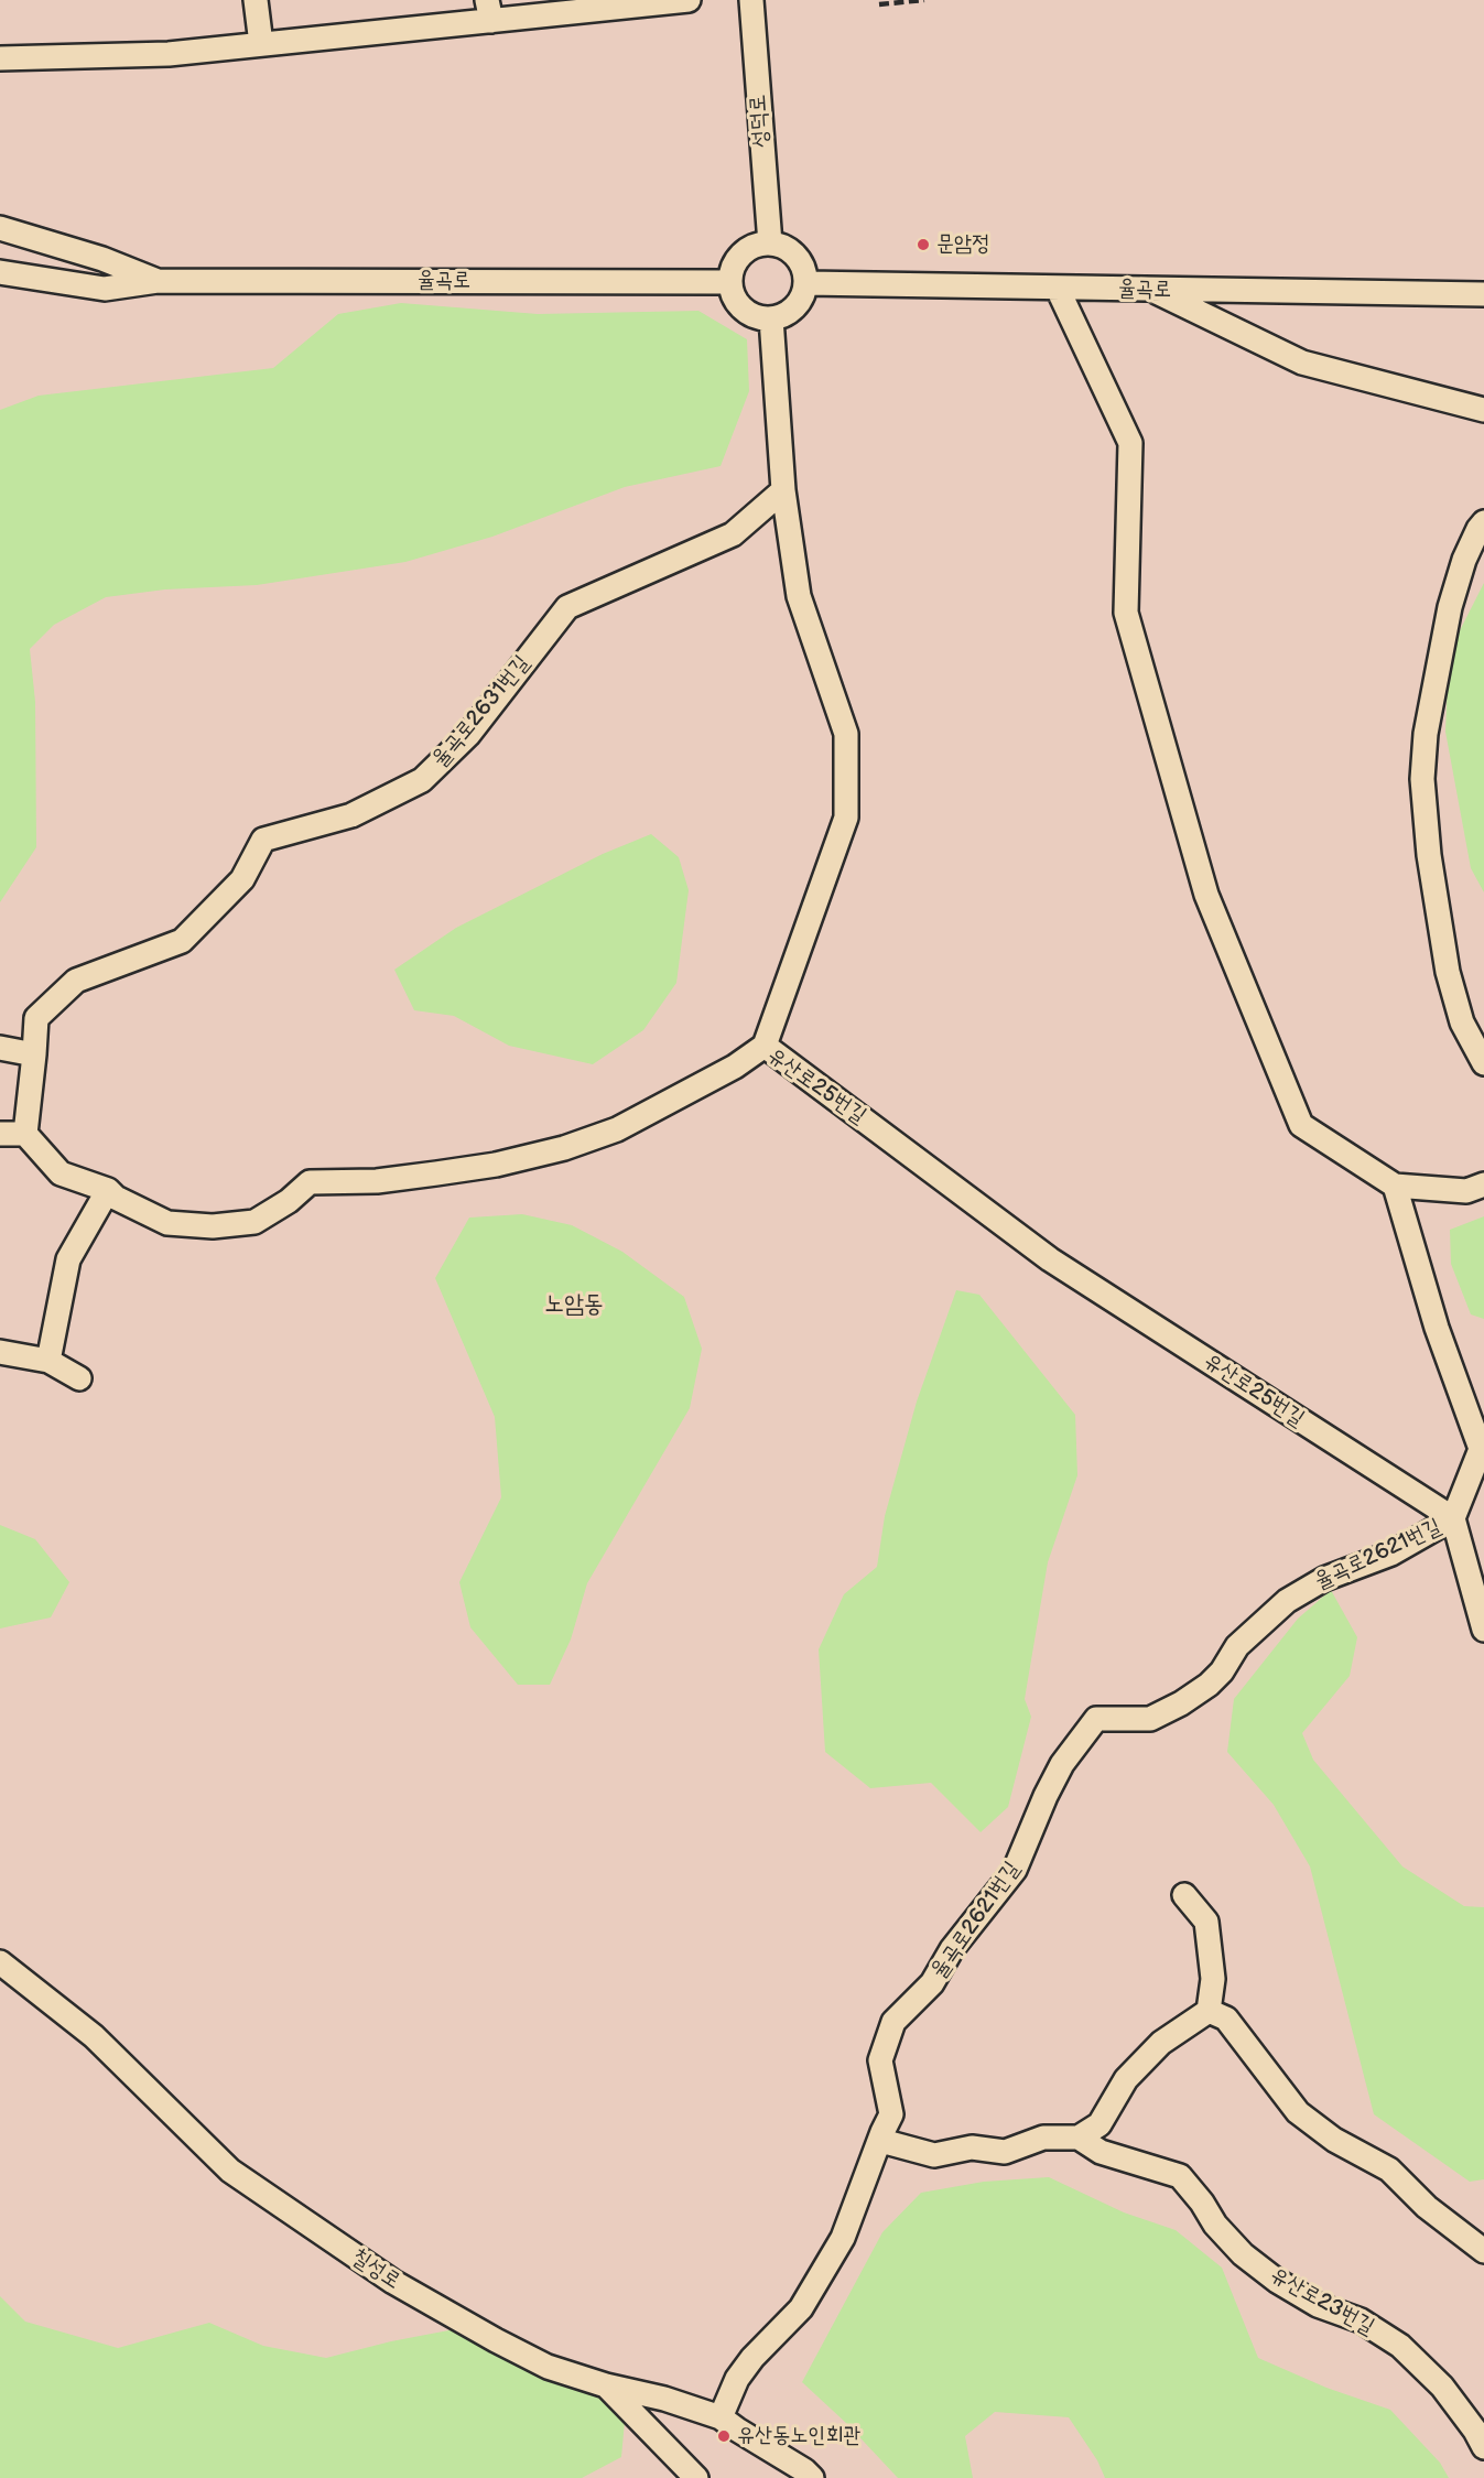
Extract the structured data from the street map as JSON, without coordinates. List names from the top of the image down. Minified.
{"streets":{"street":["성덕로","율곡로","율곡로2631번길","유산로25번길","율곡로2621번길","칠성로","유산로23번길"]},"crossings":[["성덕로","율곡로"],["유산로25번길","율곡로2621번길"],["율곡로2621번길","칠성로"],["율곡로2621번길","유산로23번길"]],"districts":["노암동"],"places":["문암정","유산동노인회관"]}
